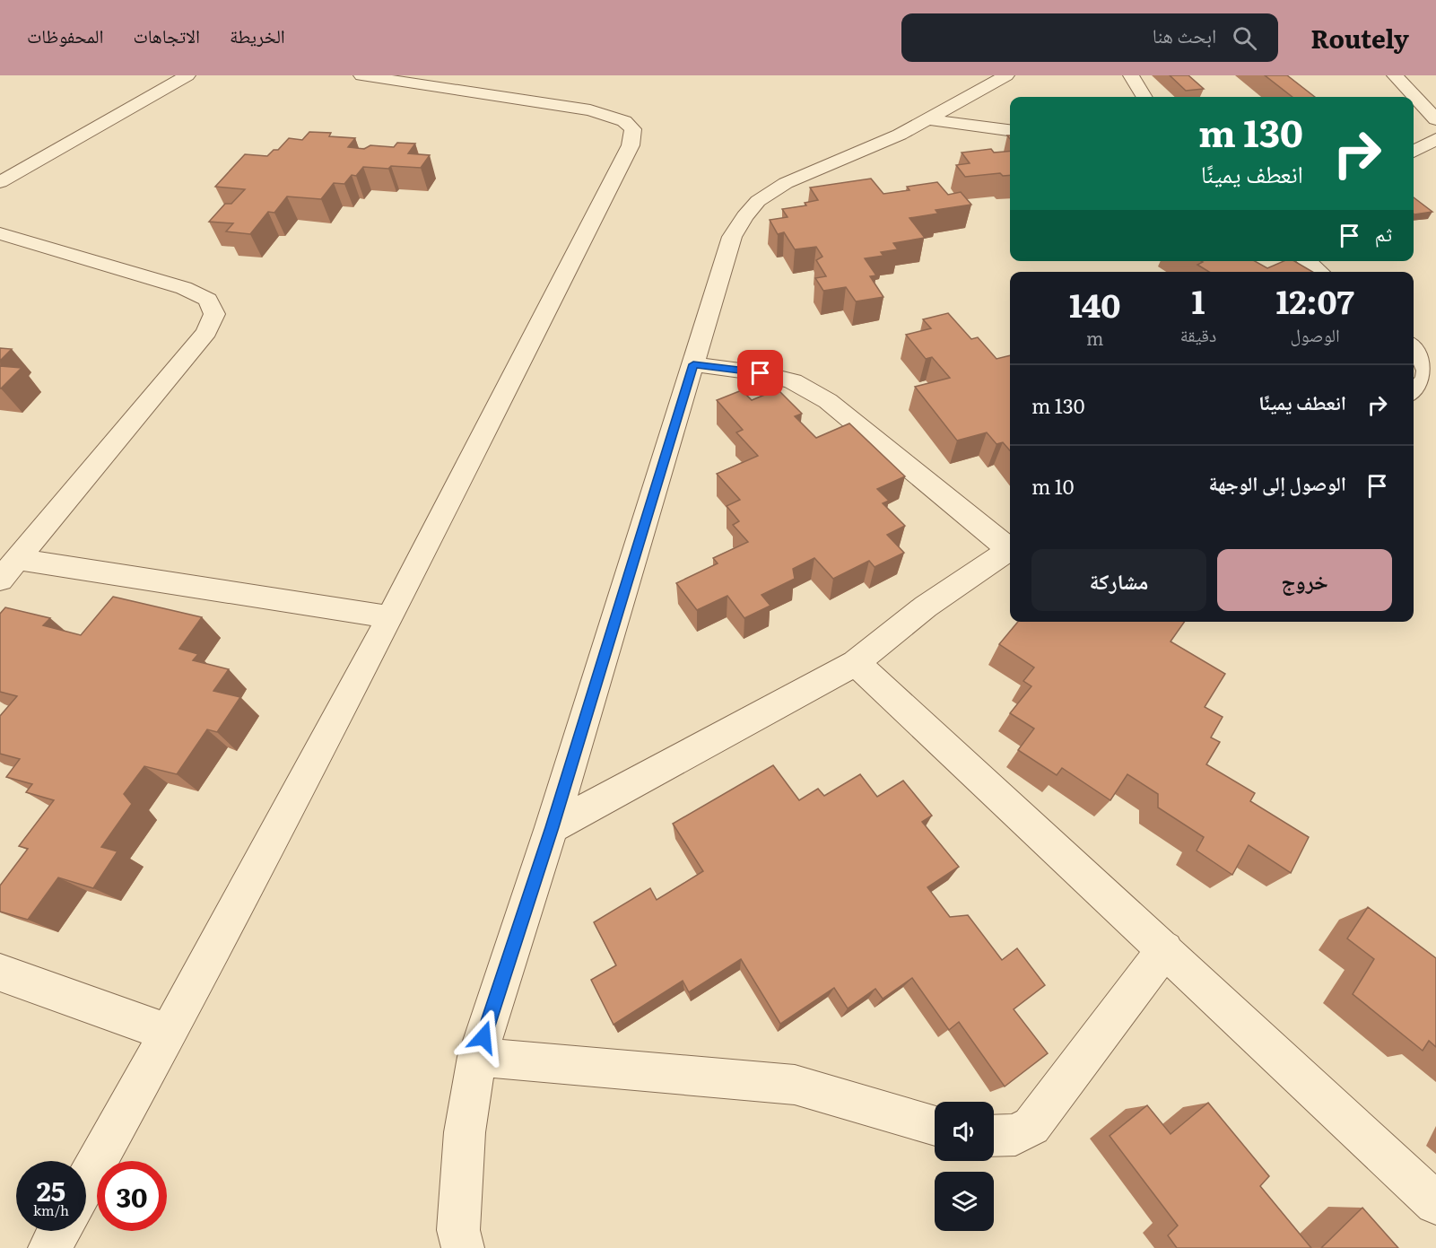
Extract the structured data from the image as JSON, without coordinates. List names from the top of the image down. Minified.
{"page":{"header":"Routely","search":"ابحث هنا","nav":["الخريطة","الاتجاهات","المحفوظات"],"turn":["130 m","انعطف يمينًا"],"then":"ثم","eta":["12:07","الوصول","1","دقيقة","140","m"],"list":[{"name":"انعطف يمينًا","value":"130 m"},{"name":"الوصول إلى الوجهة","value":"10 m"}],"buttons":["خروج","مشاركة"],"speed":"25 km/h","limit":"30"}}
